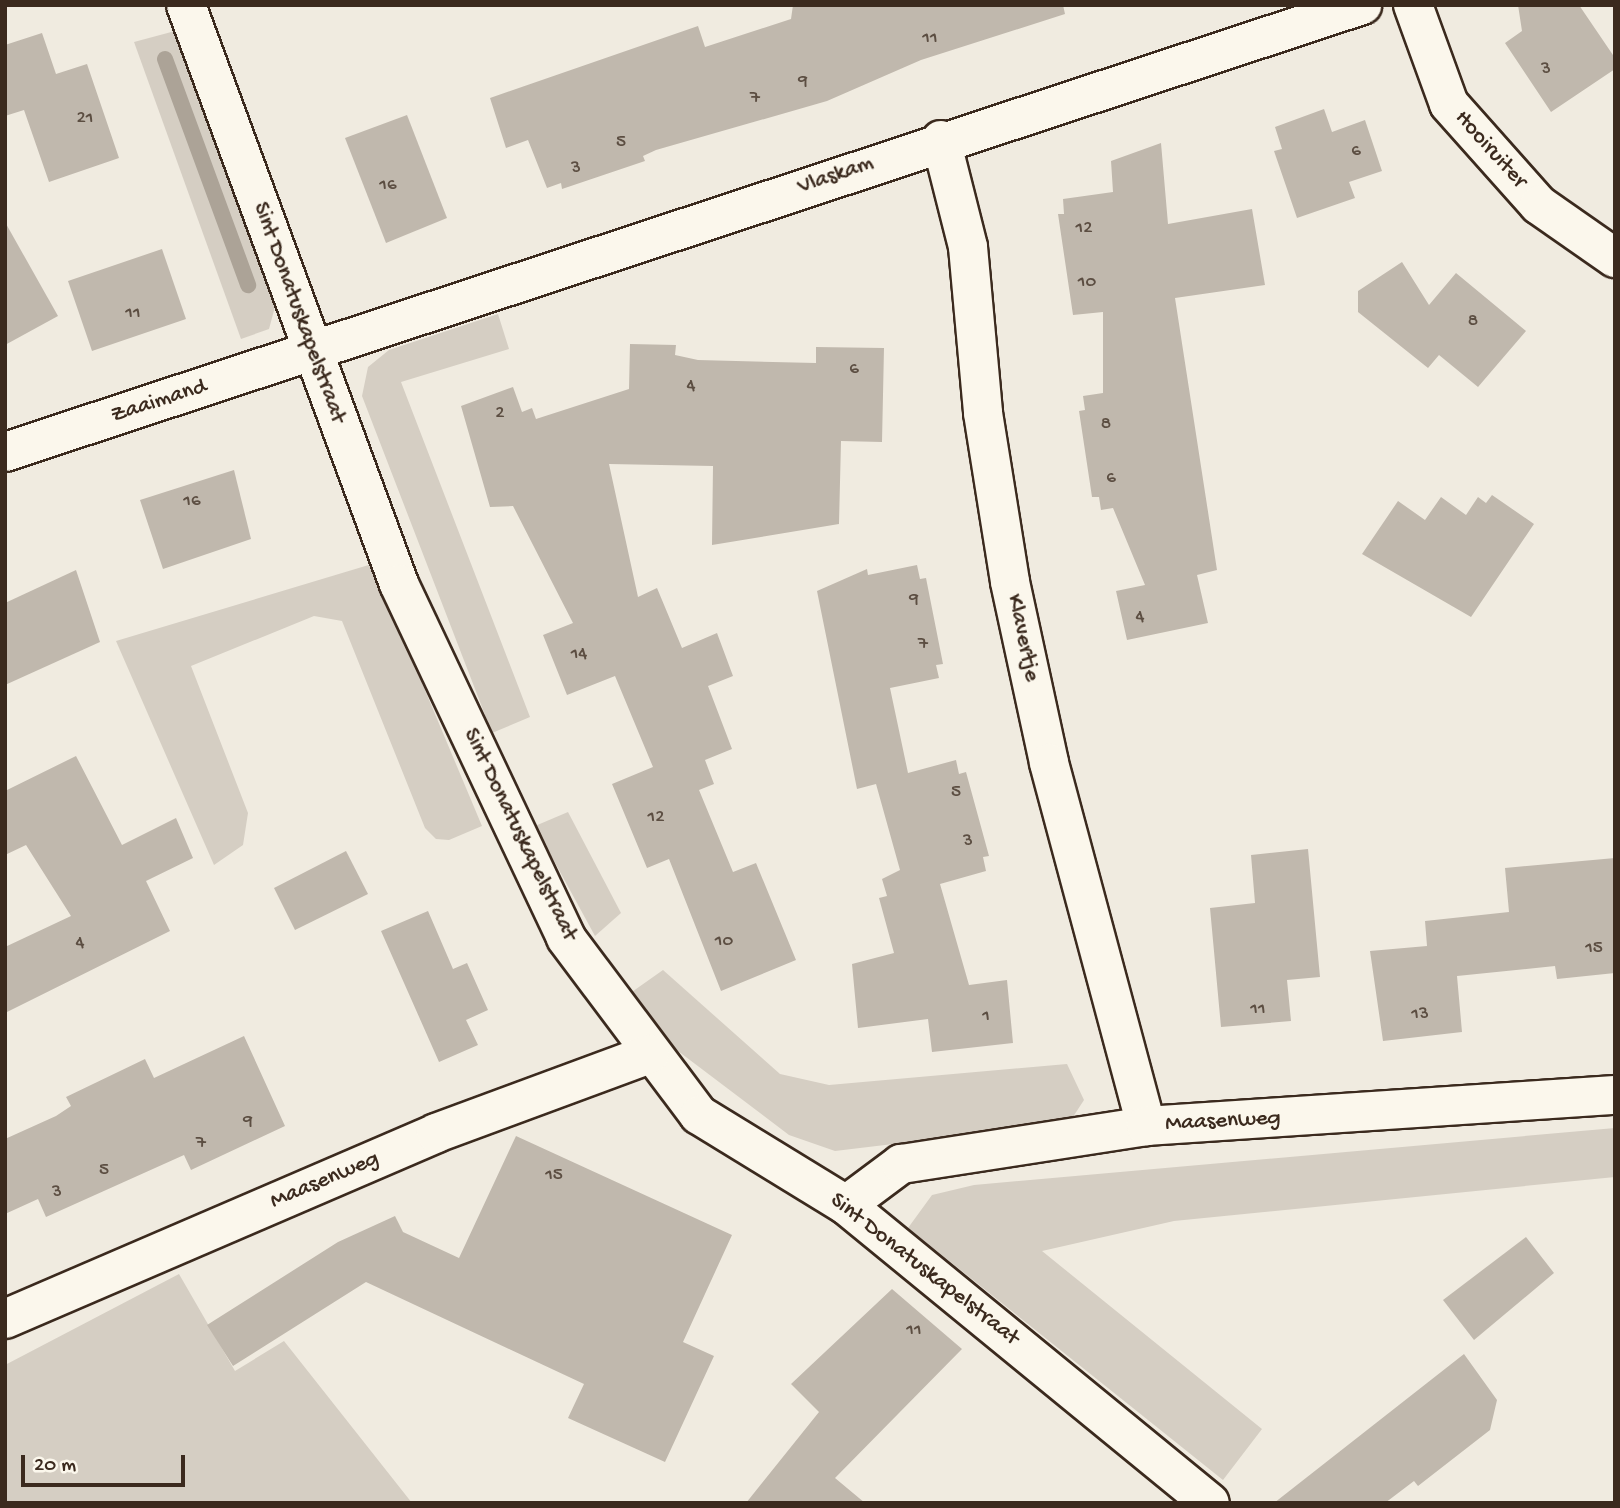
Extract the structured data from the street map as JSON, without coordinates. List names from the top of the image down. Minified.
{"streets":{"street":["Hooiruiter","Vlaskam","Sint Donatuskapelstraat","Zaaimand","Klavertje","Maasenweg"]},"crossings":[["Vlaskam","Sint Donatuskapelstraat"],["Vlaskam","Zaaimand"],["Vlaskam","Klavertje"],["Sint Donatuskapelstraat","Zaaimand"],["Sint Donatuskapelstraat","Maasenweg"],["Klavertje","Maasenweg"]],"house_numbers":["11","3","9","7","21","5","6","3","16","12","10","11","8","6","4","2","8","6","16","9","4","7","14","5","12","3","10","4","15","11","13","1","9","7","5","15","3","11"],"scale_bar":"20 m"}
